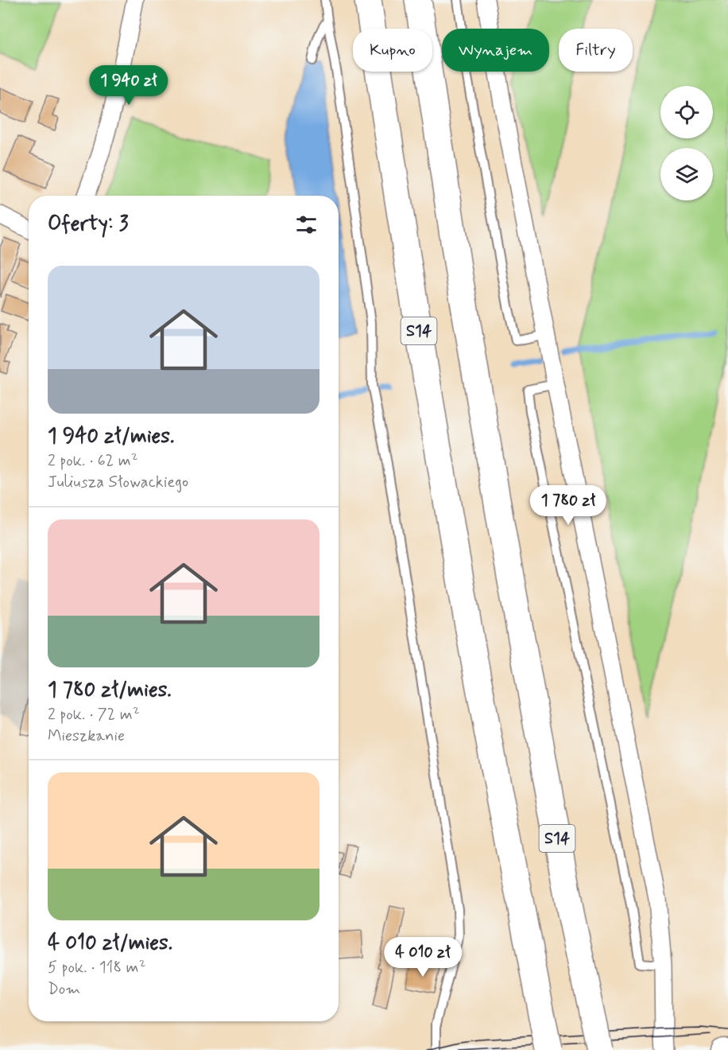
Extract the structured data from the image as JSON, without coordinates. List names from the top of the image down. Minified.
{"streets":{"highway":["S14"]},"page":{"chip":["Kupno","Wynajem","Filtry"],"price":["1 940 zł","1 780 zł","4 010 zł"],"heading":"Oferty: 3","list":[{"name":"1 940 zł/mies.","note":"2 pok. · 62 m² · Juliusza Słowackiego"},{"name":"1 780 zł/mies.","note":"2 pok. · 72 m² · Mieszkanie"},{"name":"4 010 zł/mies.","note":"5 pok. · 118 m² · Dom"}]}}
